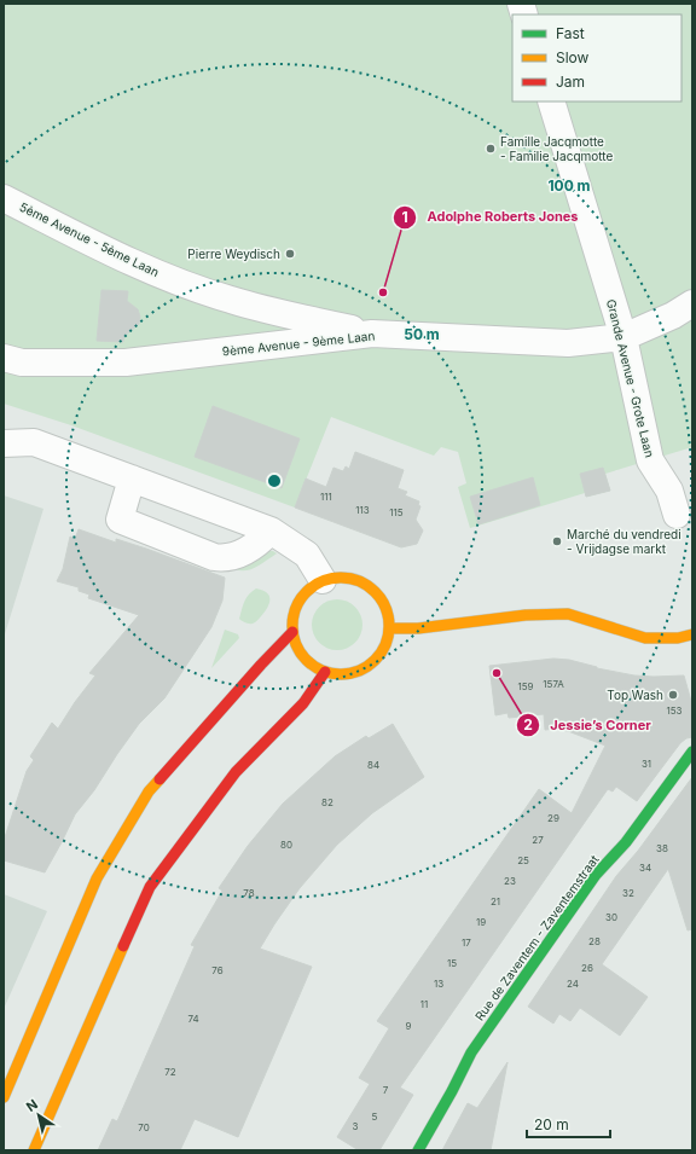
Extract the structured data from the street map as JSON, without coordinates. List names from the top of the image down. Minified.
{"streets":{"street":["5ème Avenue - 5ème Laan","9ème Avenue - 9ème Laan","Grande Avenue - Grote Laan","Rue de Zaventem - Zaventemstraat"]},"crossings":[["5ème Avenue - 5ème Laan","9ème Avenue - 9ème Laan"],["9ème Avenue - 9ème Laan","Grande Avenue - Grote Laan"]],"places":["Famille Jacqmotte - Familie Jacqmotte","Pierre Weydisch","Adolphe Roberts Jones","Marché du vendredi - Vrijdagse markt","Jessie’s Corner","Top Wash"],"house_numbers":["111","113","115","157A","159","153","31","84","82","29","27","80","38","25","34","23","78","32","21","30","19","28","17","15","26","76","13","24","11","74","9","72","7","5","3","70"],"legend":["Fast","Slow","Jam"],"scale_bar":"20 m","north":"top left","rings":["100 m","50 m"]}
